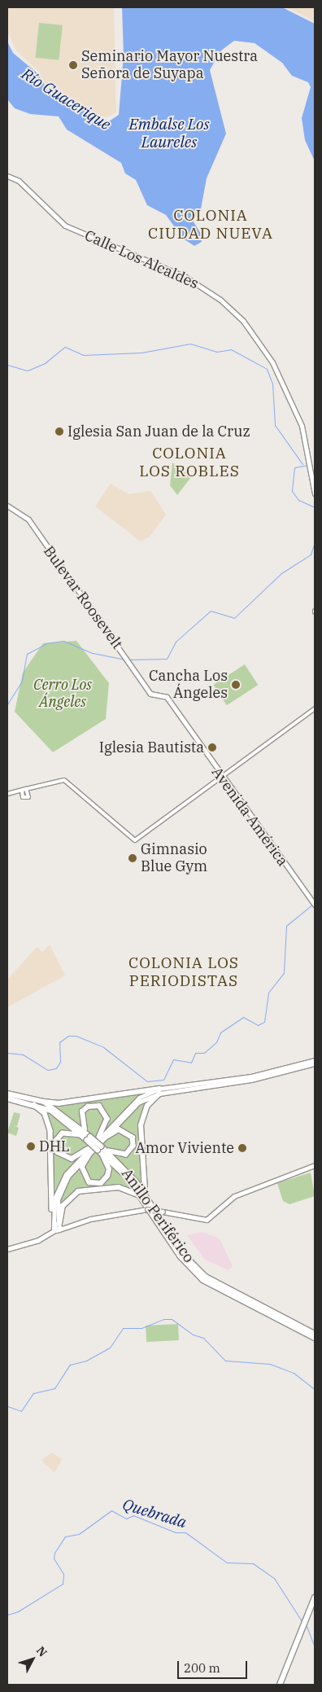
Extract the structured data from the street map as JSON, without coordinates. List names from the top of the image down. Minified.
{"streets":{"highway":["Anillo Periférico"],"main road":["Calle Los Alcaldes","Bulevar Roosevelt","Avenida América"]},"crossings":[["Bulevar Roosevelt","Avenida América"]],"districts":["COLONIA CIUDAD NUEVA","COLONIA LOS ROBLES","COLONIA LOS PERIODISTAS"],"water":["Río Guacerique","Embalse Los Laureles","Quebrada"],"parks":["Cerro Los Ángeles"],"places":["Seminario Mayor Nuestra Señora de Suyapa","Iglesia San Juan de la Cruz","Cancha Los Ángeles","Iglesia Bautista","Gimnasio Blue Gym","DHL","Amor Viviente"],"scale_bar":"200 m","north":"top right"}
